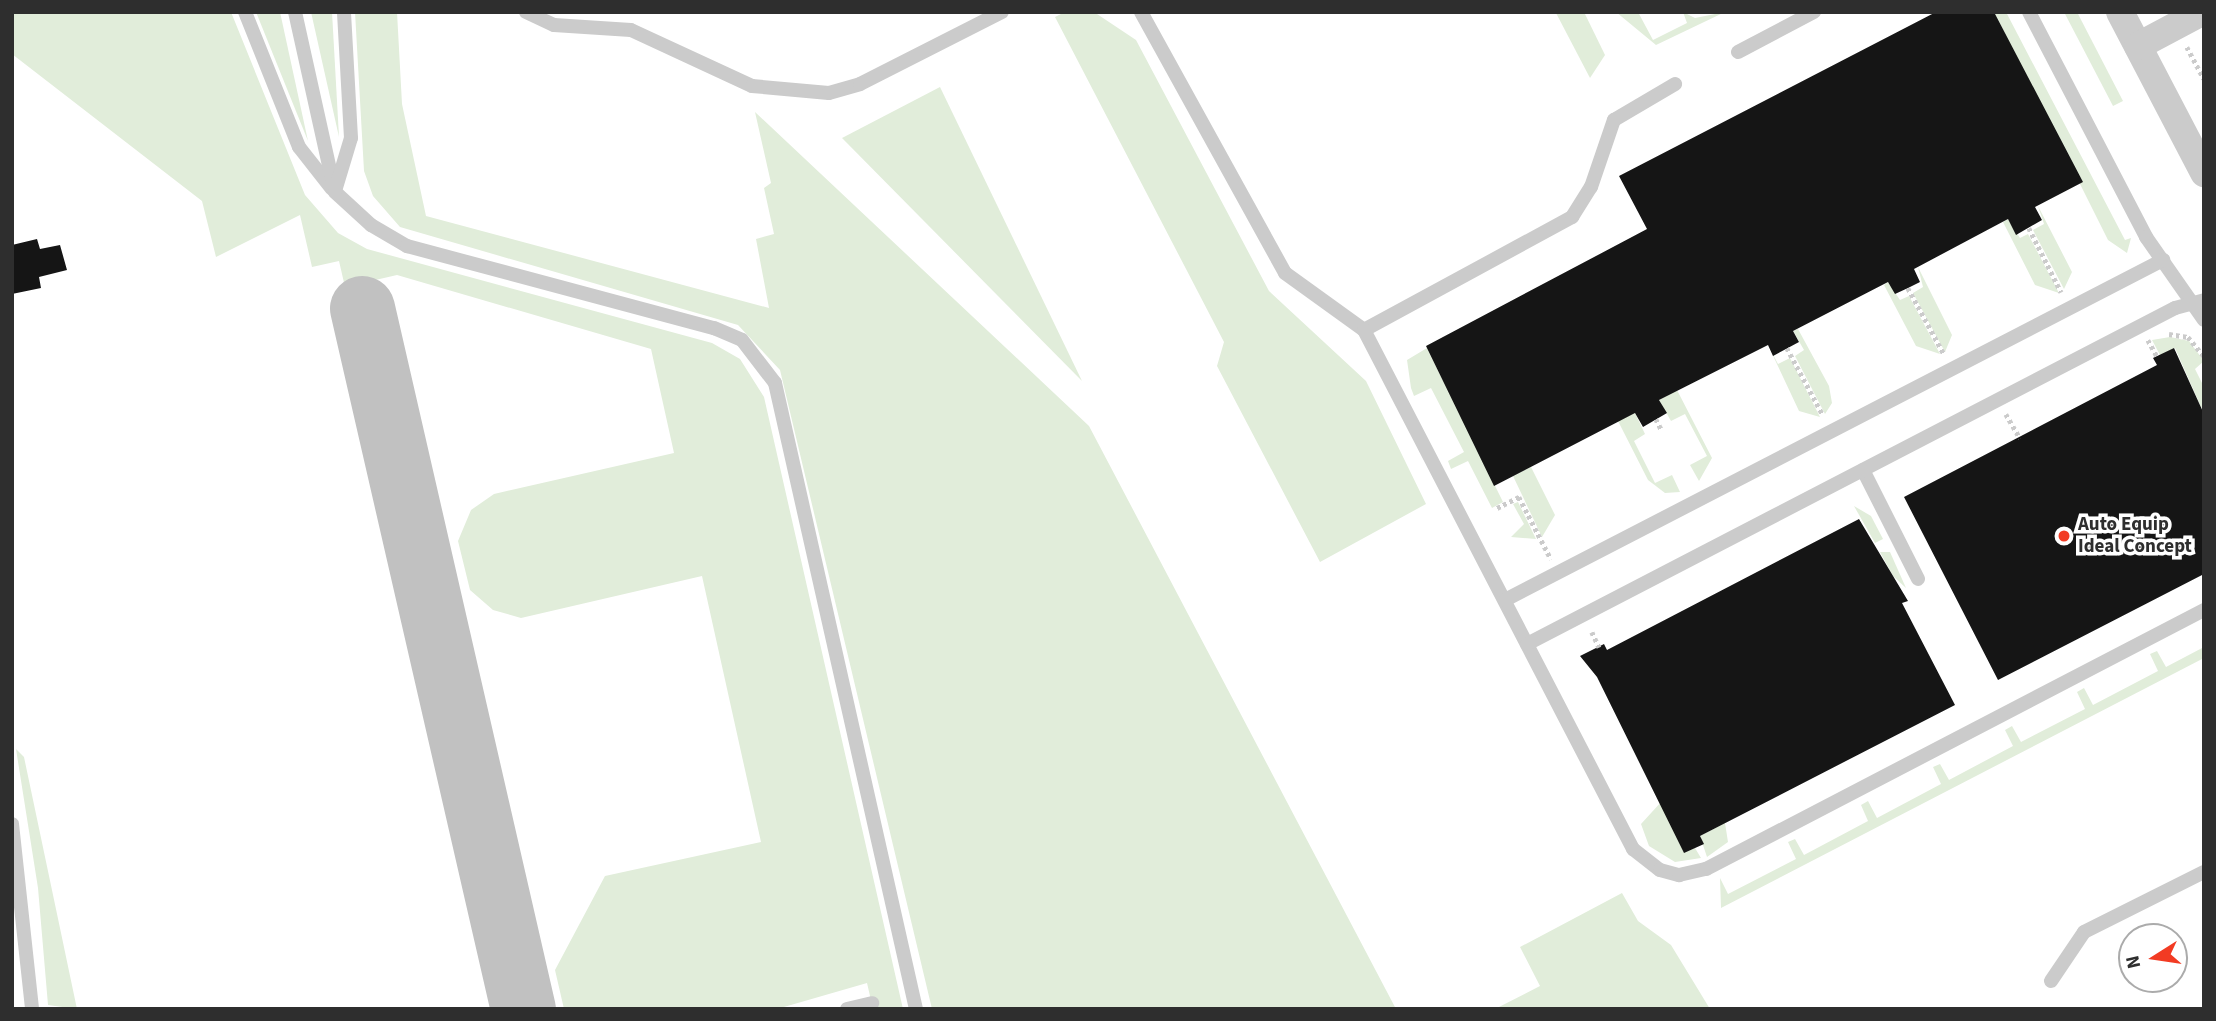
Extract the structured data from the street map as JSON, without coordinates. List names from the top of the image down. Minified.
{"places":["Auto Equip Ideal Concept"],"north":"left"}
